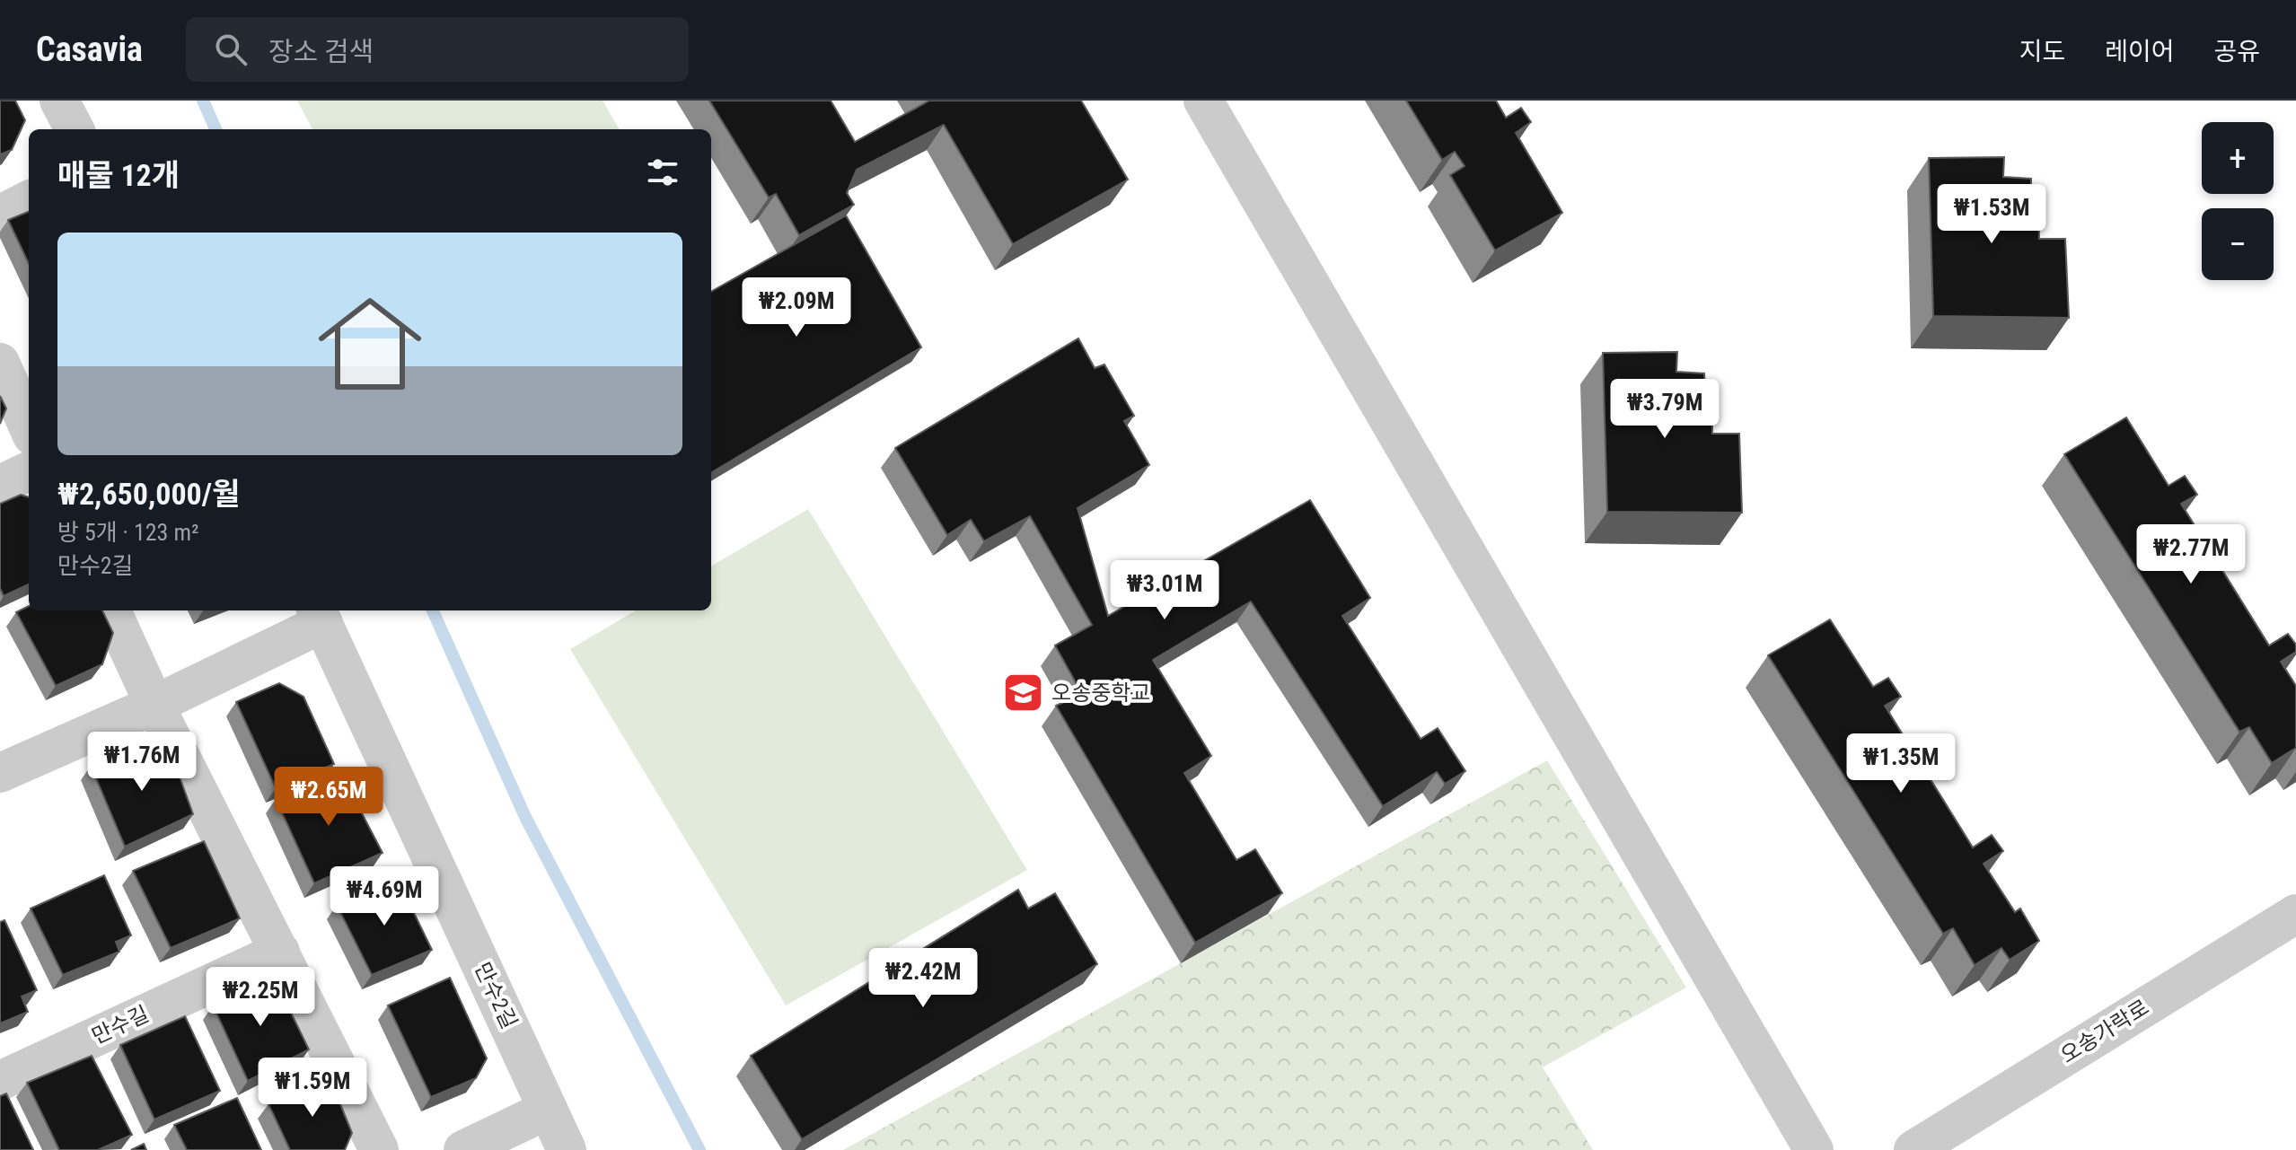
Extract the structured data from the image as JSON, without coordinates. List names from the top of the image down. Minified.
{"streets":{"street":["만수2길","만수길","오송가락로"]},"places":{"school or university":["오송중학교"]},"page":{"header":"Casavia","search":"장소 검색","nav":["지도","레이어","공유"],"map_buttons":["+","−"],"heading":"매물 12개","price":["₩1.53M","₩2.09M","₩3.79M","₩2.77M","₩3.01M","₩1.76M","₩1.35M","₩2.65M","₩4.69M","₩2.42M","₩2.25M","₩1.59M"],"list":[{"name":"₩2,650,000/월","note":"방 5개 · 123 m² · 만수2길"}]}}
